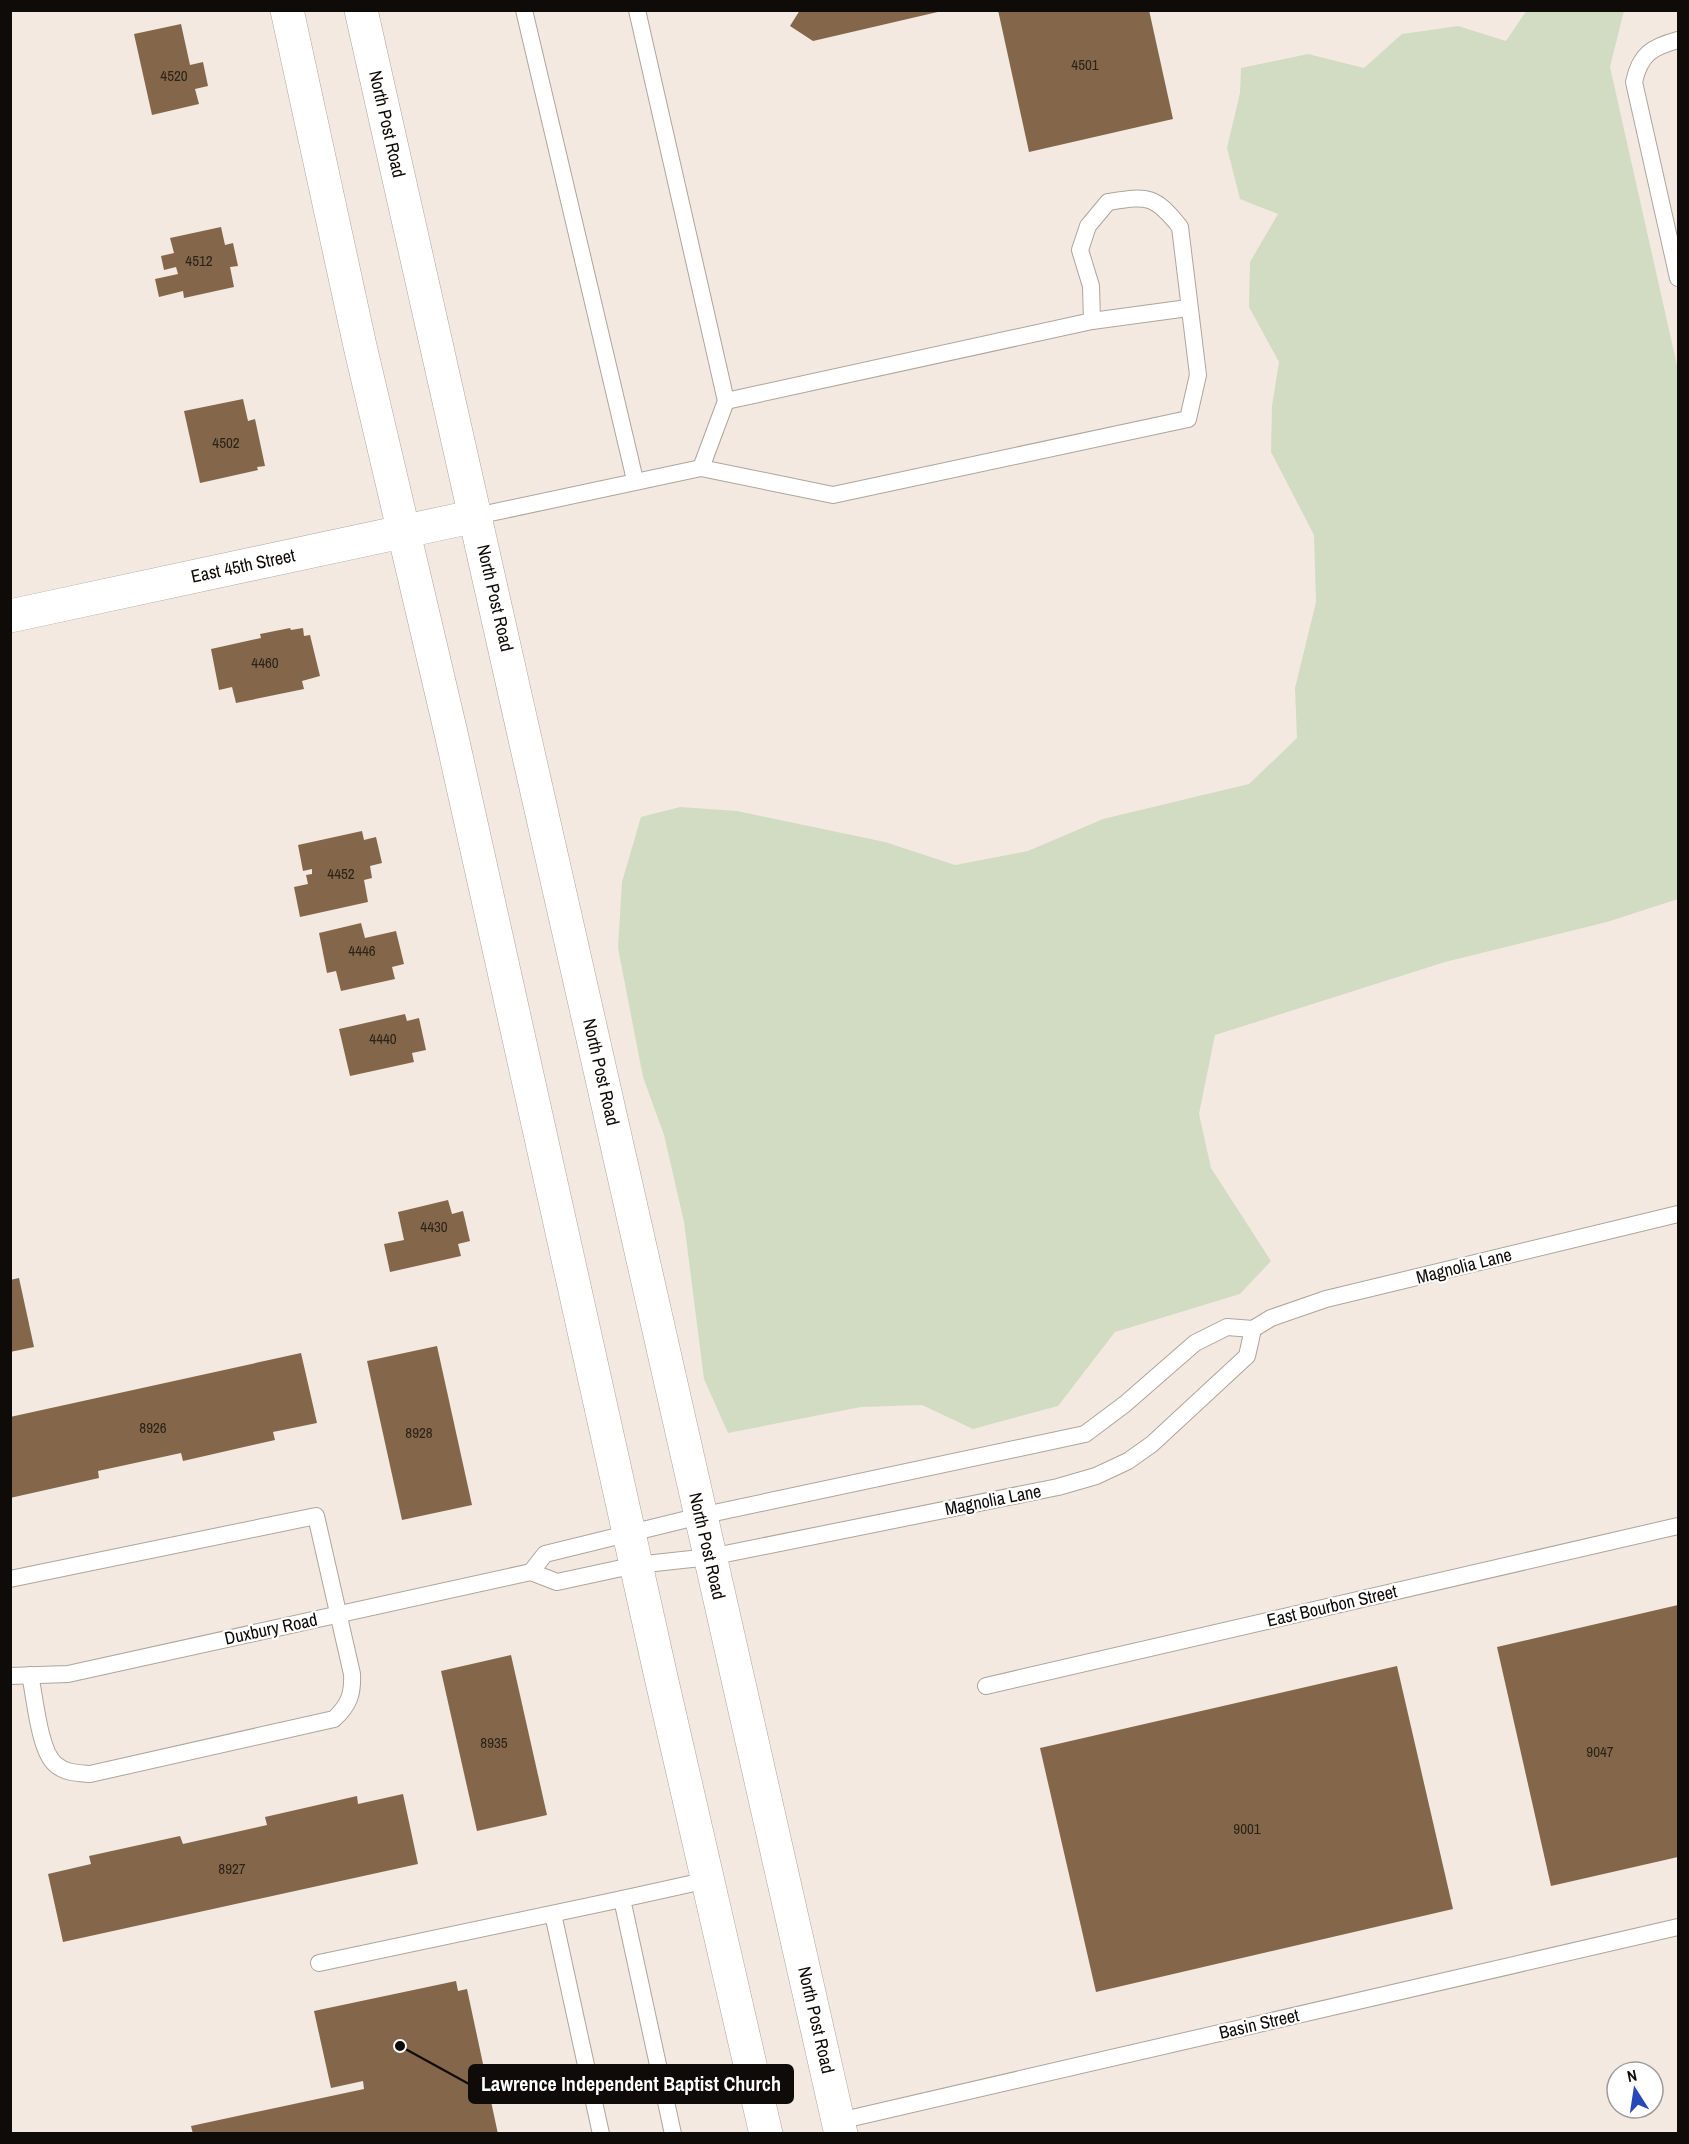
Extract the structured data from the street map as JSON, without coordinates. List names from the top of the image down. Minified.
{"streets":{"main road":["North Post Road","East 45th Street"],"lane":["Magnolia Lane","East Bourbon Street","Duxbury Road","Basin Street"]},"crossings":[["North Post Road","East 45th Street"],["North Post Road","Magnolia Lane"],["North Post Road","Basin Street"]],"places":["Lawrence Independent Baptist Church"],"house_numbers":["4501","4520","4512","4502","4460","4452","4446","4440","4430","8926","8928","8935","9047","9001","8927"],"north":"top"}
